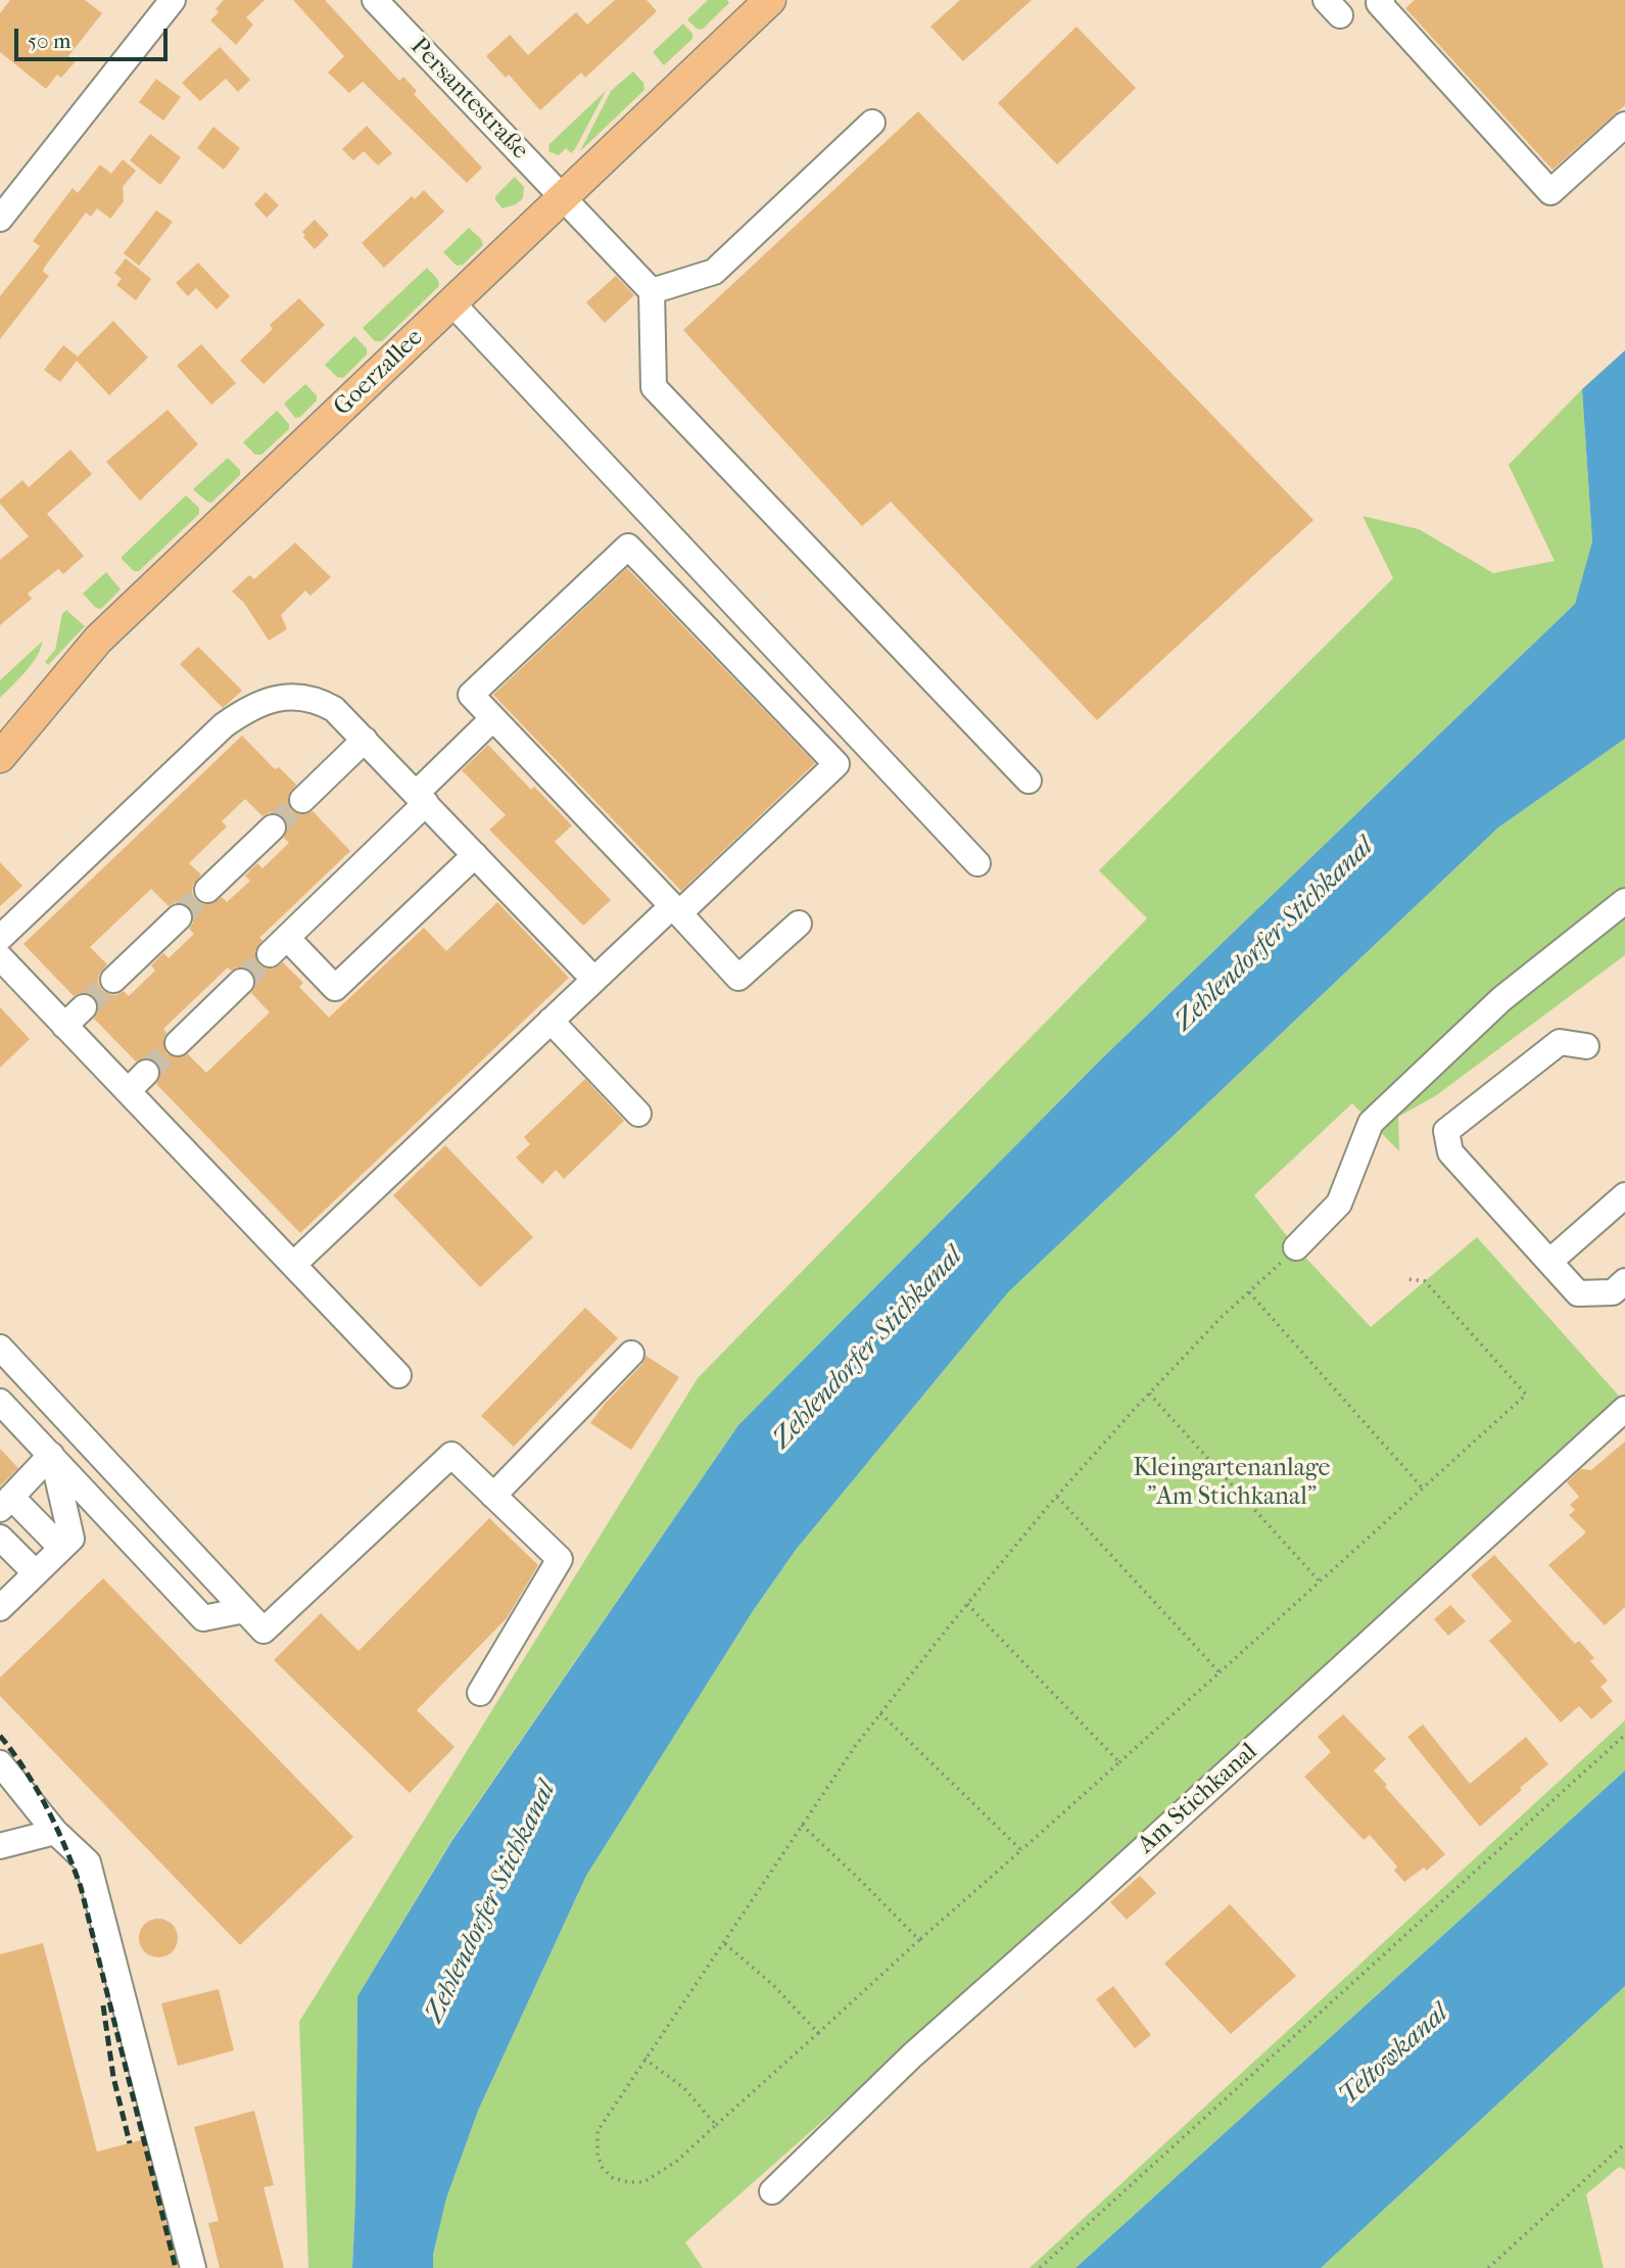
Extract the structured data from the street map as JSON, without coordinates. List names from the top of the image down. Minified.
{"streets":{"main road":["Goerzallee"],"street":["Persantestraße","Am Stichkanal"]},"crossings":[["Persantestraße","Goerzallee"]],"water":["Zehlendorfer Stichkanal","Teltowkanal"],"parks":["Kleingartenanlage \"Am Stichkanal\""],"scale_bar":"50 m"}
